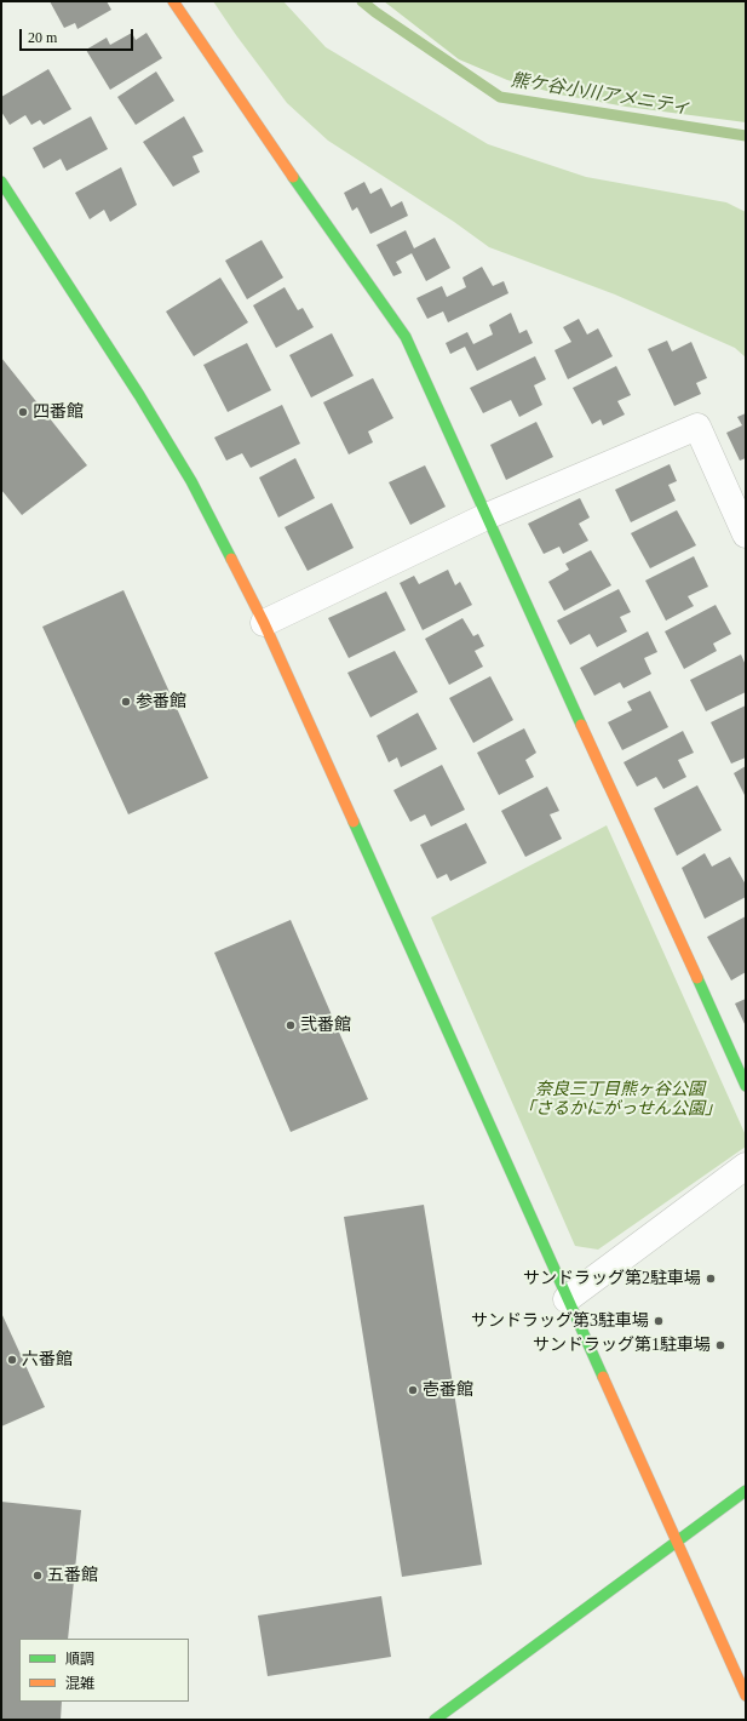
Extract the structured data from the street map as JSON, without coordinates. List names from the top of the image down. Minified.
{"water":["熊ケ谷小川アメニティ"],"parks":["奈良三丁目熊ヶ谷公園 「さるかにがっせん公園」"],"places":["四番館","参番館","弐番館","サンドラッグ第2駐車場","サンドラッグ第3駐車場","サンドラッグ第1駐車場","六番館","壱番館","五番館"],"legend":["順調","混雑"],"scale_bar":"20 m"}
